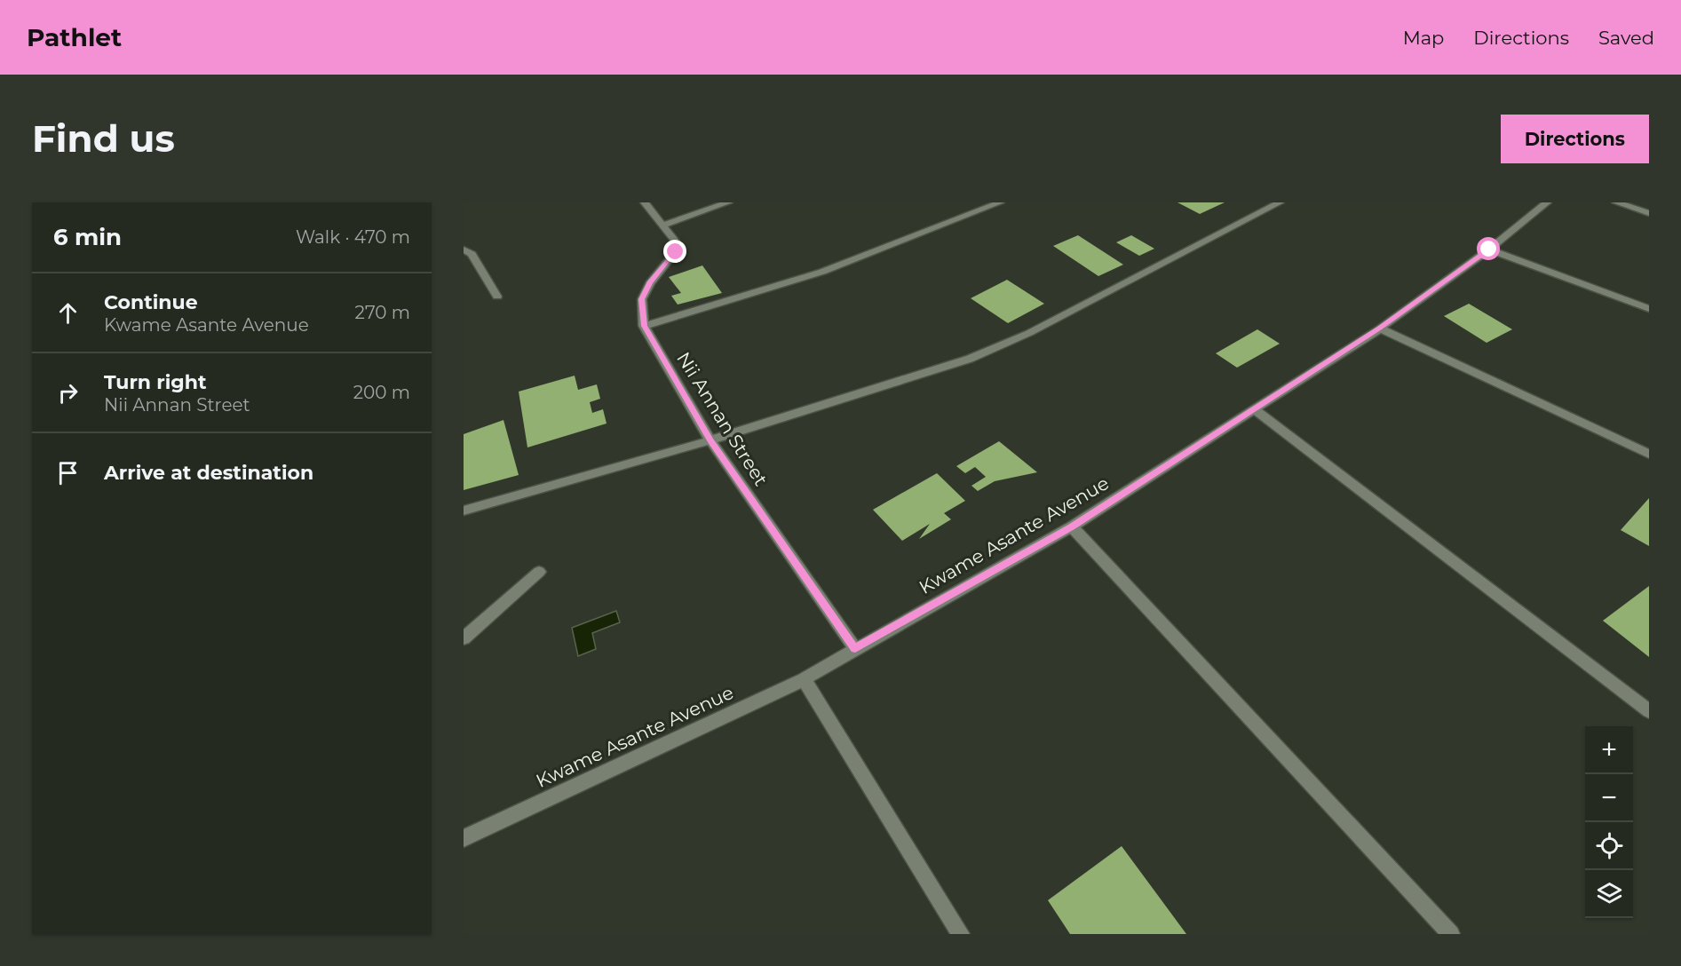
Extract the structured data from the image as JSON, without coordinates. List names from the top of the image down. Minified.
{"streets":{"street":["Nii Annan Street","Kwame Asante Avenue"]},"crossings":[["Nii Annan Street","Kwame Asante Avenue"]],"page":{"header":"Pathlet","nav":["Map","Directions","Saved"],"buttons":"Directions","title":"Find us","heading":["6 min","Walk · 470 m"],"list":[["Continue","Kwame Asante Avenue","270 m"],["Turn right","Nii Annan Street","200 m"],"Arrive at destination"],"map_buttons":["+","−"]}}
